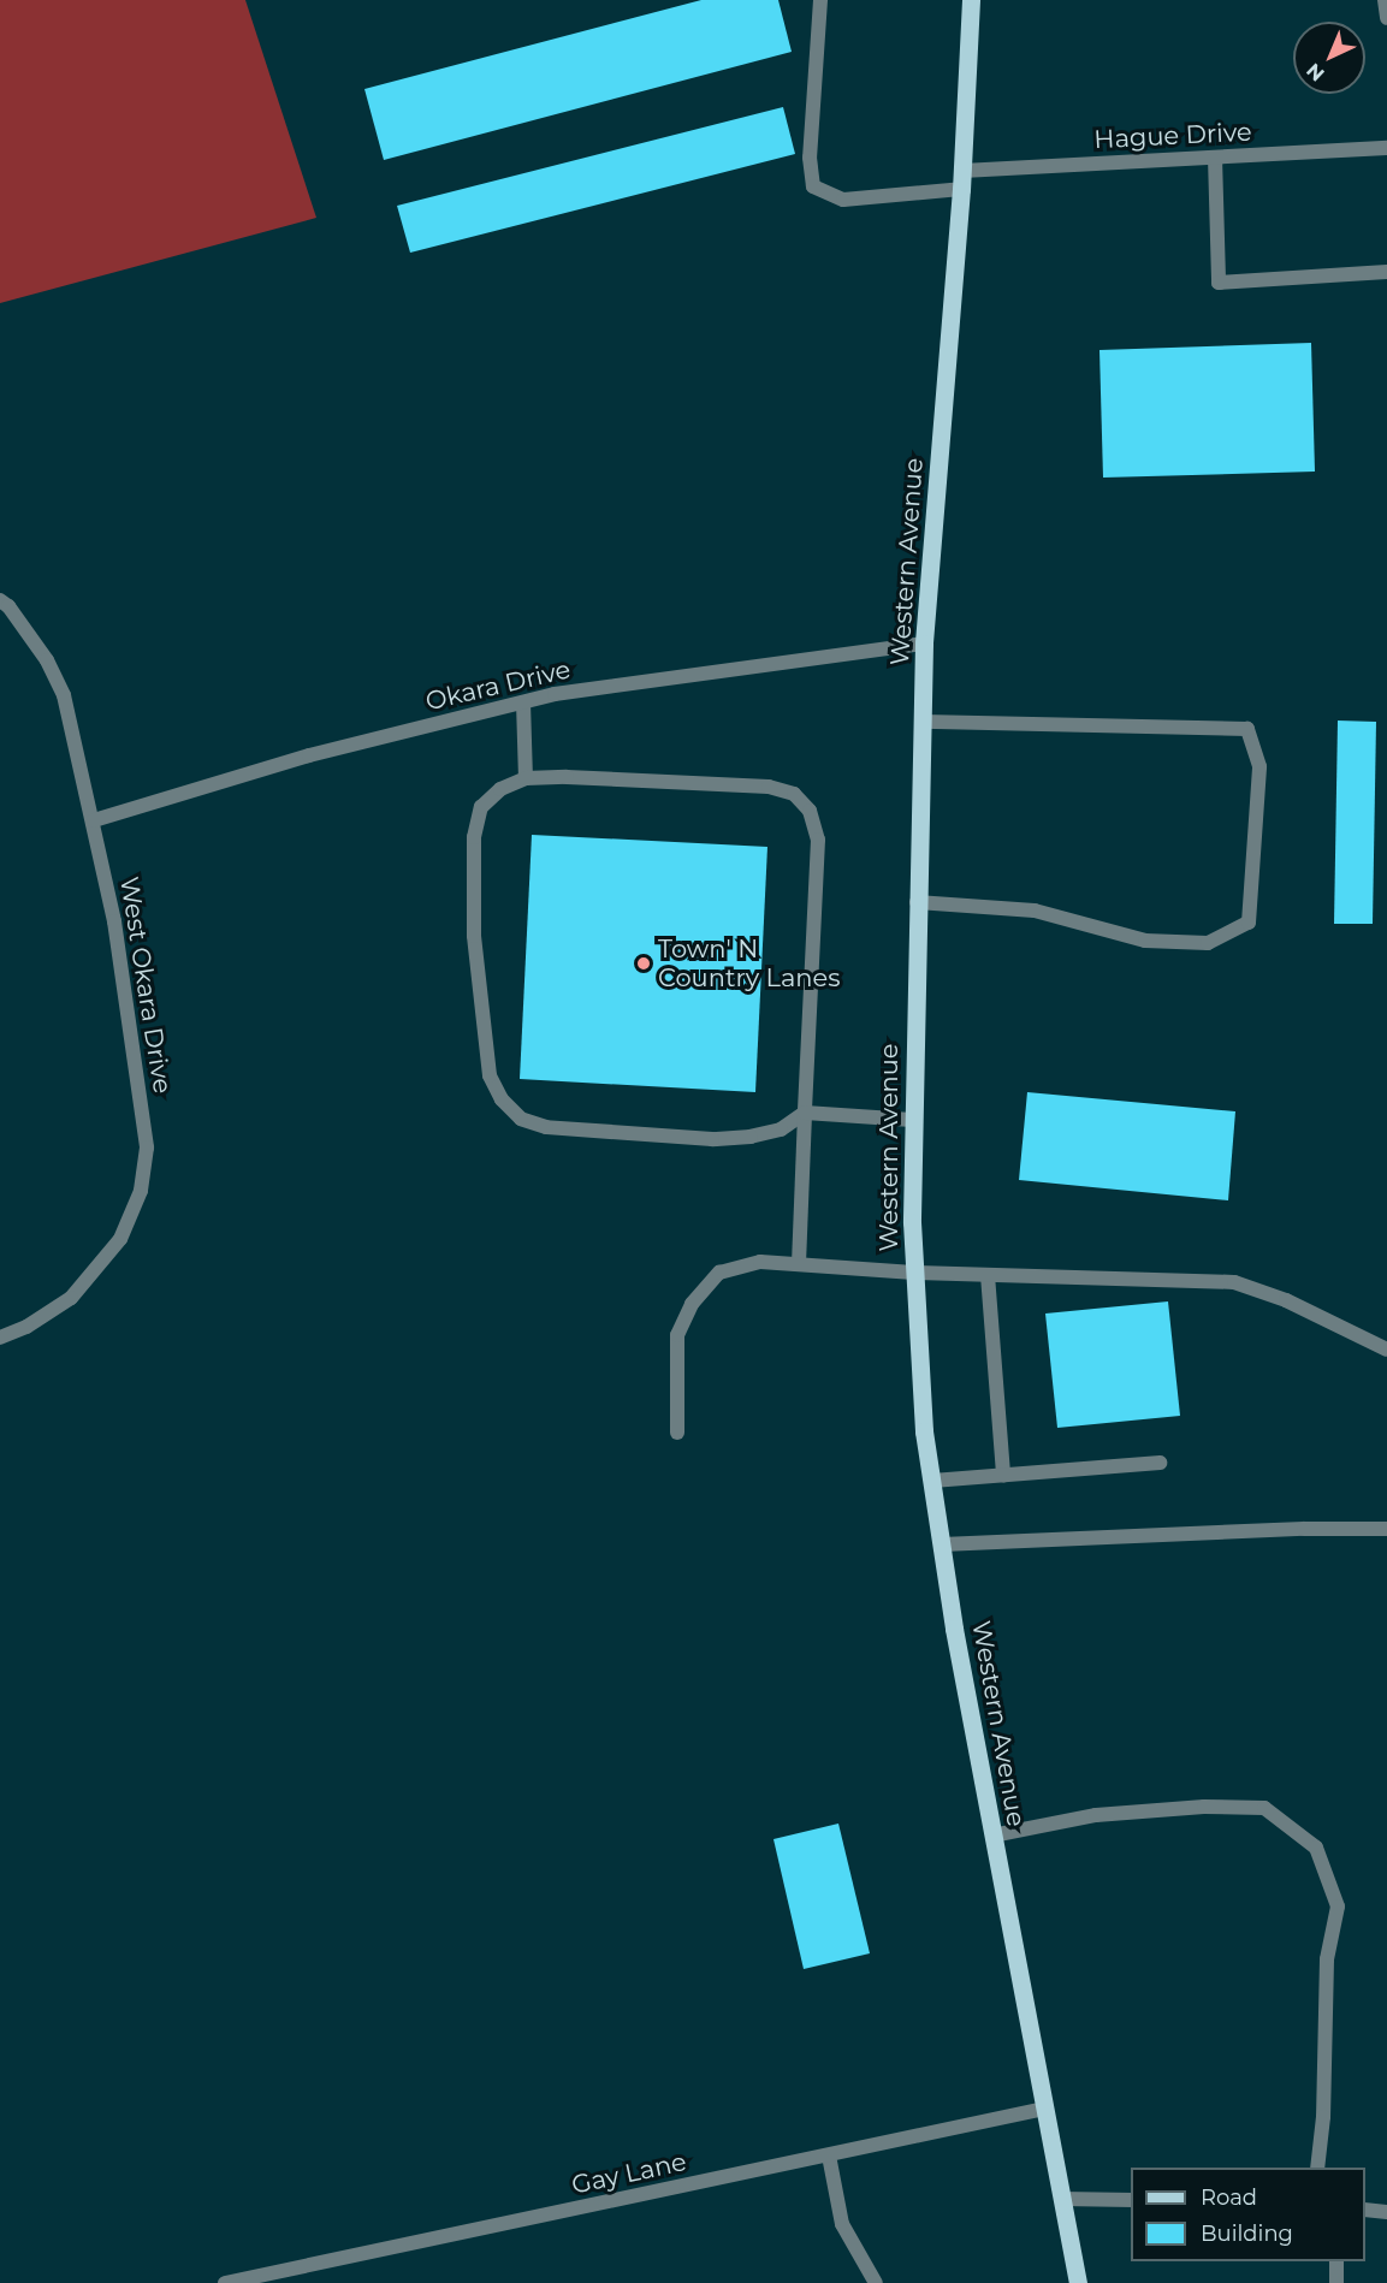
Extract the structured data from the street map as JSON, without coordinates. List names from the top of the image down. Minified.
{"streets":{"main road":["Western Avenue"],"street":["Hague Drive","Okara Drive","West Okara Drive","Gay Lane"]},"crossings":[["Hague Drive","Western Avenue"],["Western Avenue","Okara Drive"],["Western Avenue","Gay Lane"],["Okara Drive","West Okara Drive"]],"places":["Town' N Country Lanes"],"legend":["Road","Building"],"north":"bottom left"}
